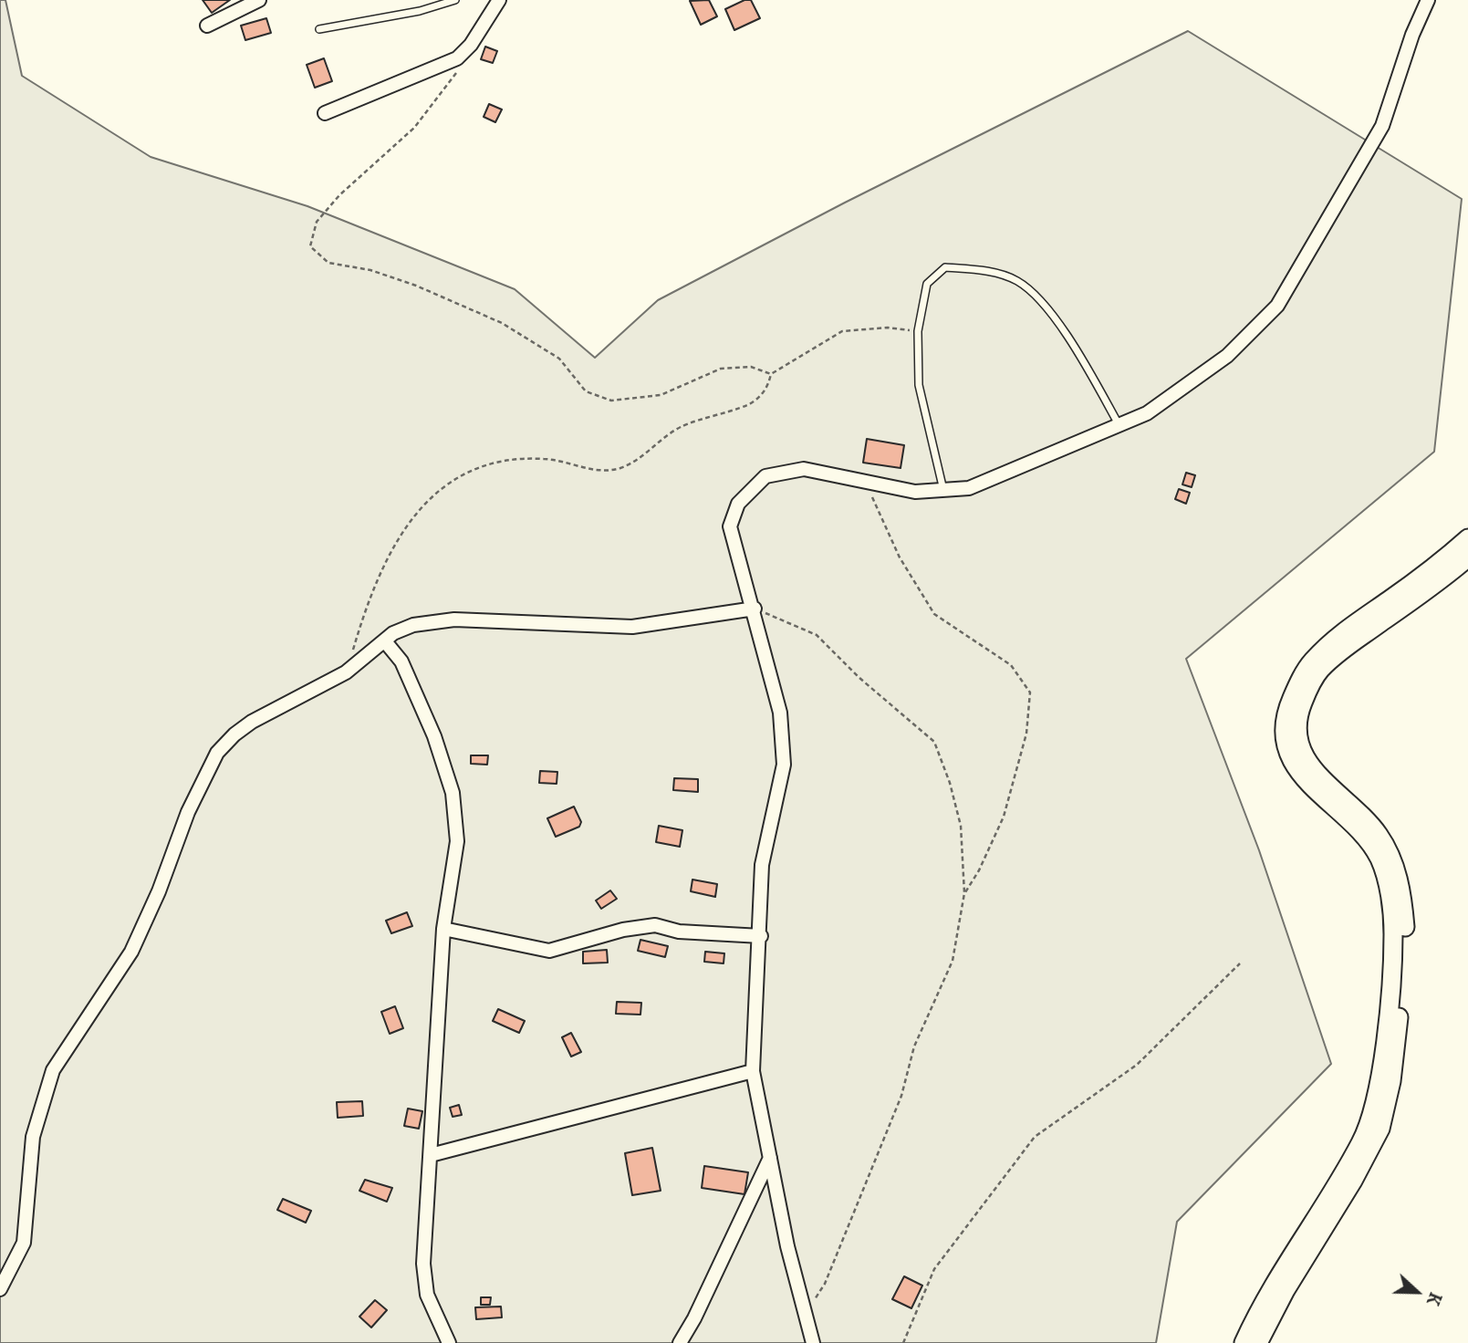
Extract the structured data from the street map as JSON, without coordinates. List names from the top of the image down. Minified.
{"north":"right"}
